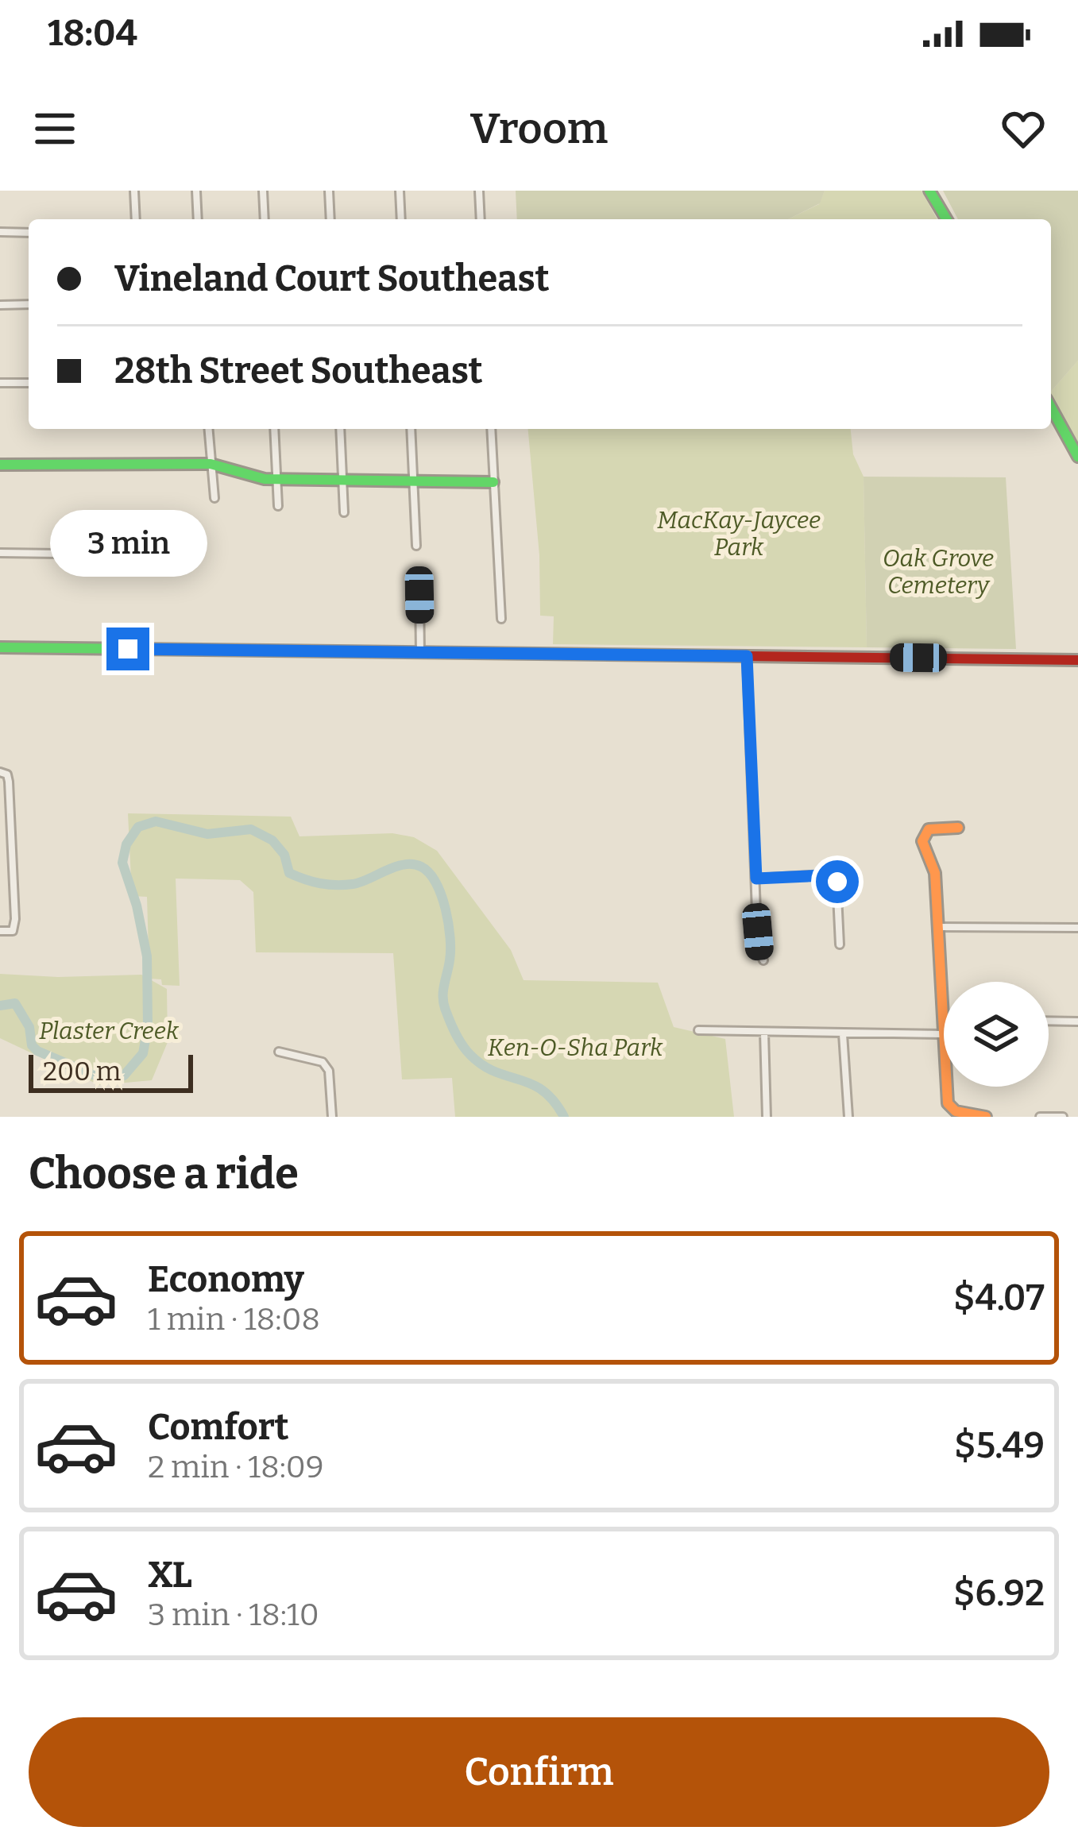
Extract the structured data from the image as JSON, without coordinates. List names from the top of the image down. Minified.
{"parks":["MacKay-Jaycee Park","Oak Grove Cemetery","Plaster Creek","Ken-O-Sha Park"],"scale_bar":"200 m","page":{"status":"18:04","header":"Vroom","banner":["Vineland Court Southeast","28th Street Southeast"],"bubble":"3 min","scale":"200 m","heading":"Choose a ride","list":[{"name":"Economy","note":"1 min · 18:08","value":"$4.07"},{"name":"Comfort","note":"2 min · 18:09","value":"$5.49"},{"name":"XL","note":"3 min · 18:10","value":"$6.92"}],"buttons":"Confirm"}}
